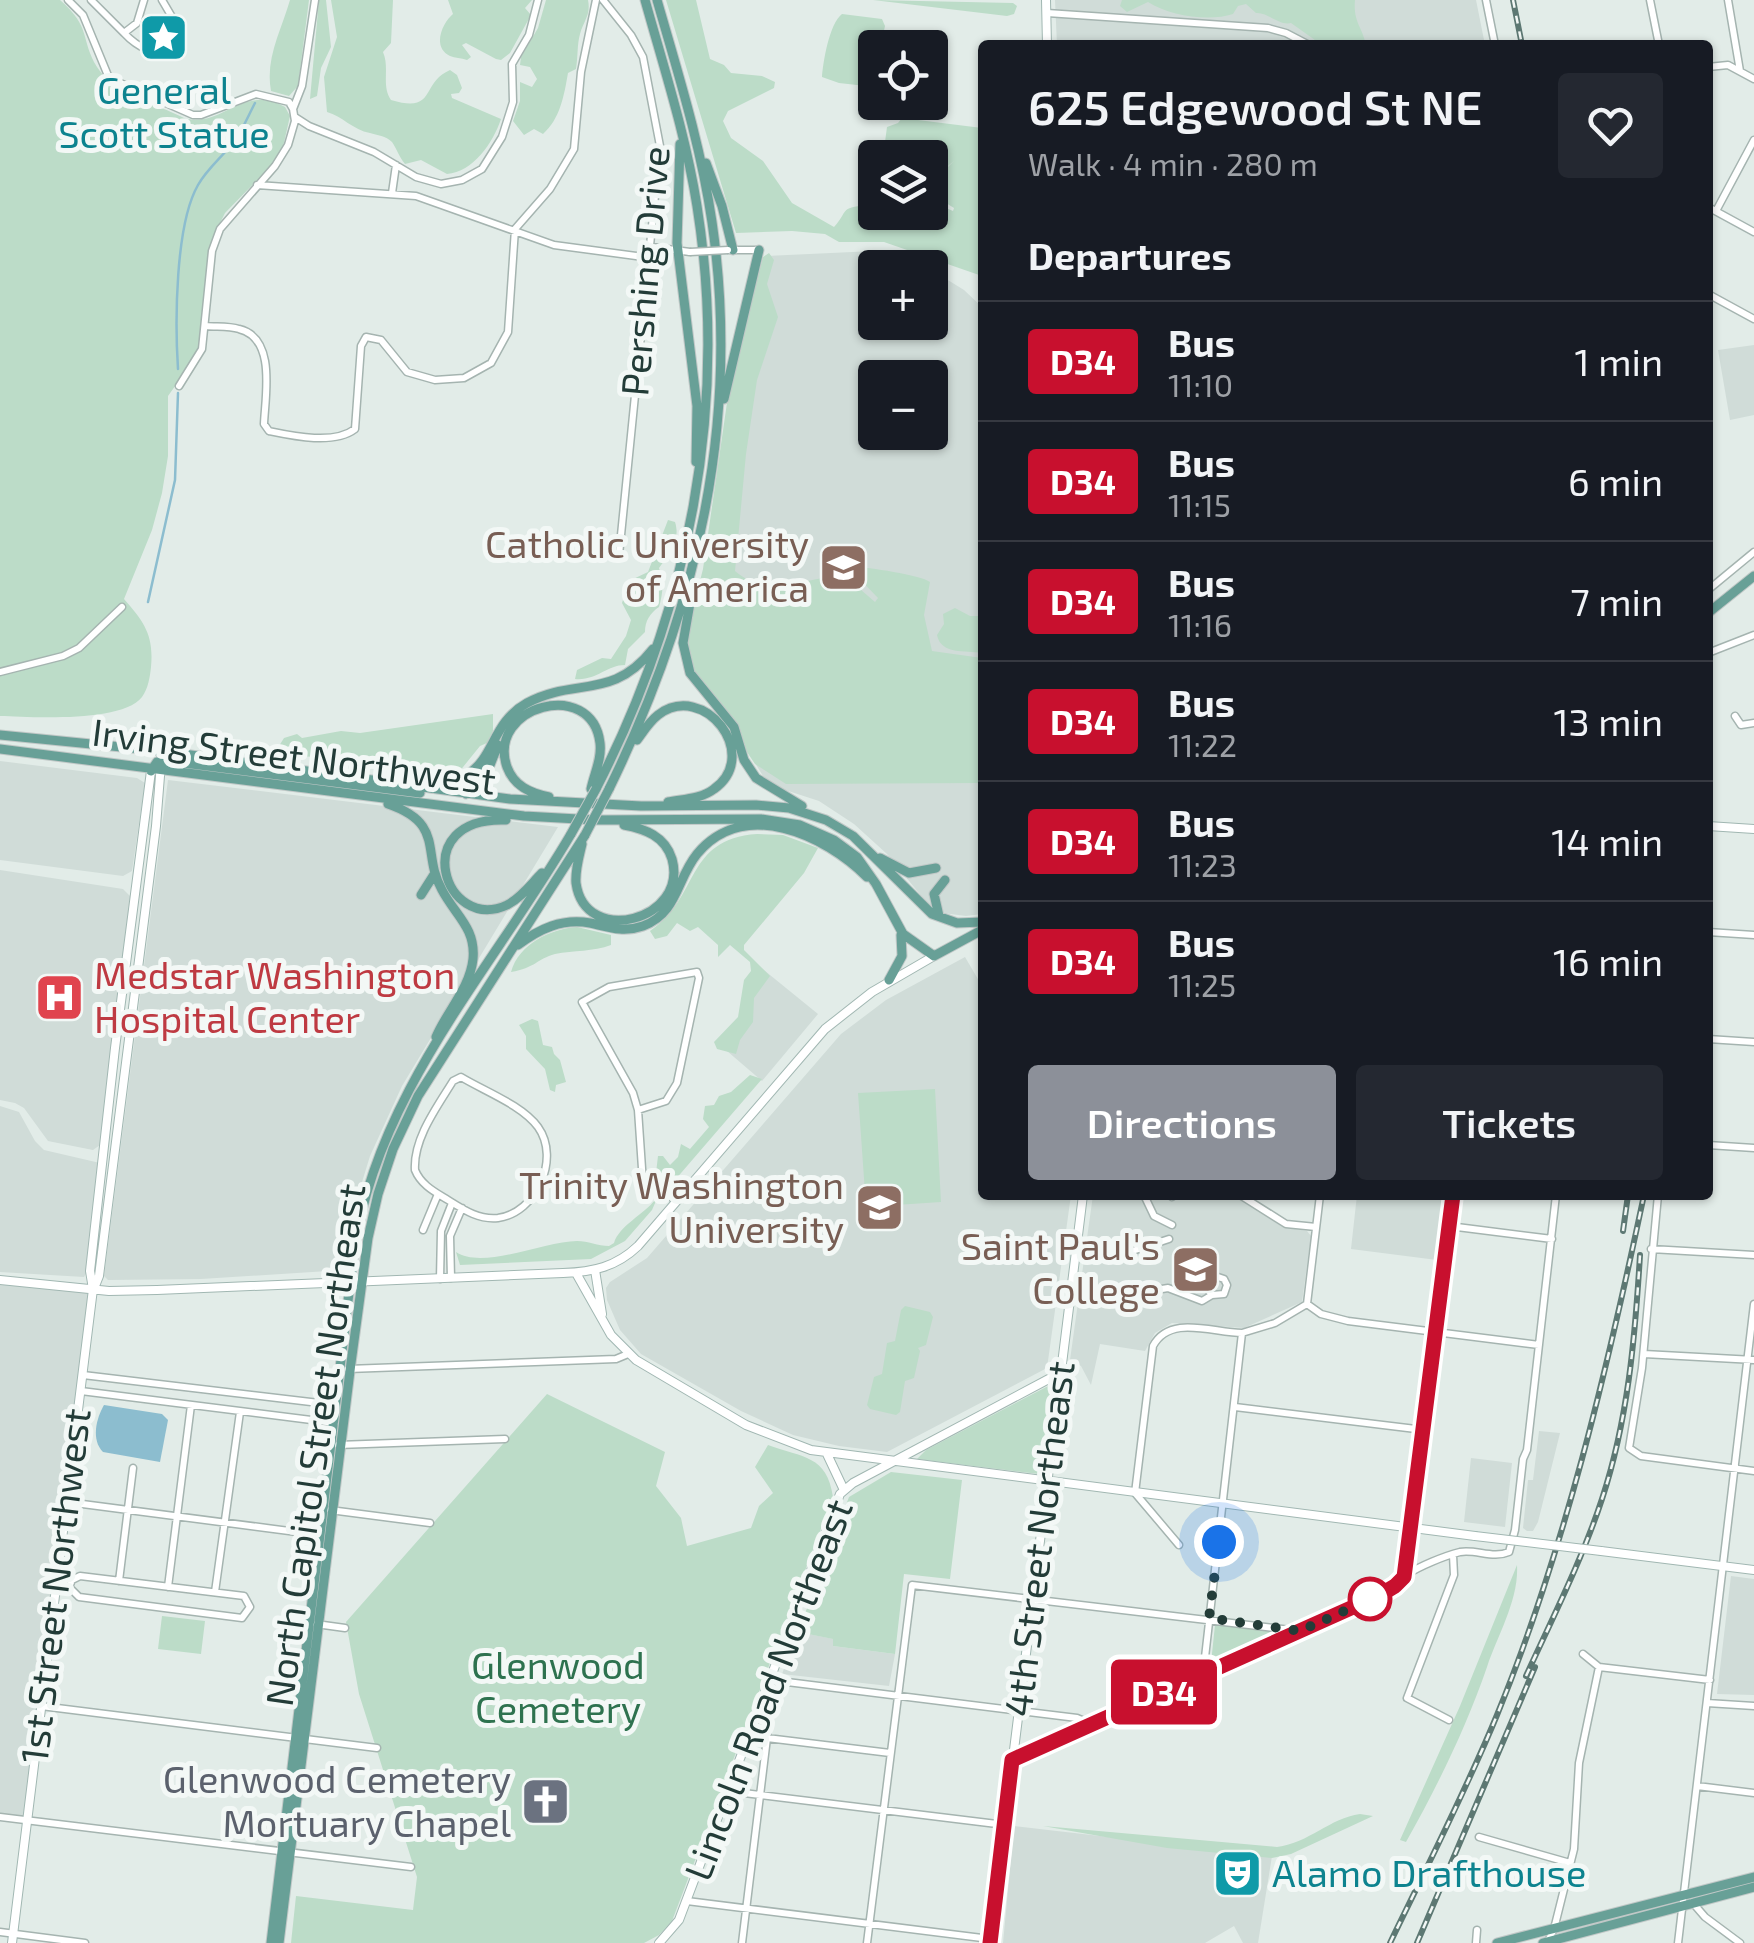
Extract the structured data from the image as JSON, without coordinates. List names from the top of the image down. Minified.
{"streets":{"main road":["Irving Street Northwest","North Capitol Street Northeast"],"street":["Pershing Drive","4th Street Northeast","1st Street Northwest","Lincoln Road Northeast"]},"crossings":[["Irving Street Northwest","1st Street Northwest"],["4th Street Northeast","Lincoln Road Northeast"]],"parks":["Glenwood Cemetery"],"places":{"place":["General Scott Statue"],"school or university":["Catholic University of America","Trinity Washington University","Saint Paul's College"],"hospital":["Medstar Washington Hospital Center"],"church":["Glenwood Cemetery Mortuary Chapel"],"theatre":["Alamo Drafthouse"]},"lines":["bus line D34"],"page":{"on_map":"D34","map_buttons":["+","−"],"heading":[["625 Edgewood St NE","Walk · 4 min · 280 m"],"Departures"],"list":[{"mark":"D34","name":"Bus","note":"11:10","value":"1 min"},{"mark":"D34","name":"Bus","note":"11:15","value":"6 min"},{"mark":"D34","name":"Bus","note":"11:16","value":"7 min"},{"mark":"D34","name":"Bus","note":"11:22","value":"13 min"},{"mark":"D34","name":"Bus","note":"11:23","value":"14 min"},{"mark":"D34","name":"Bus","note":"11:25","value":"16 min"}],"buttons":["Directions","Tickets"]}}
